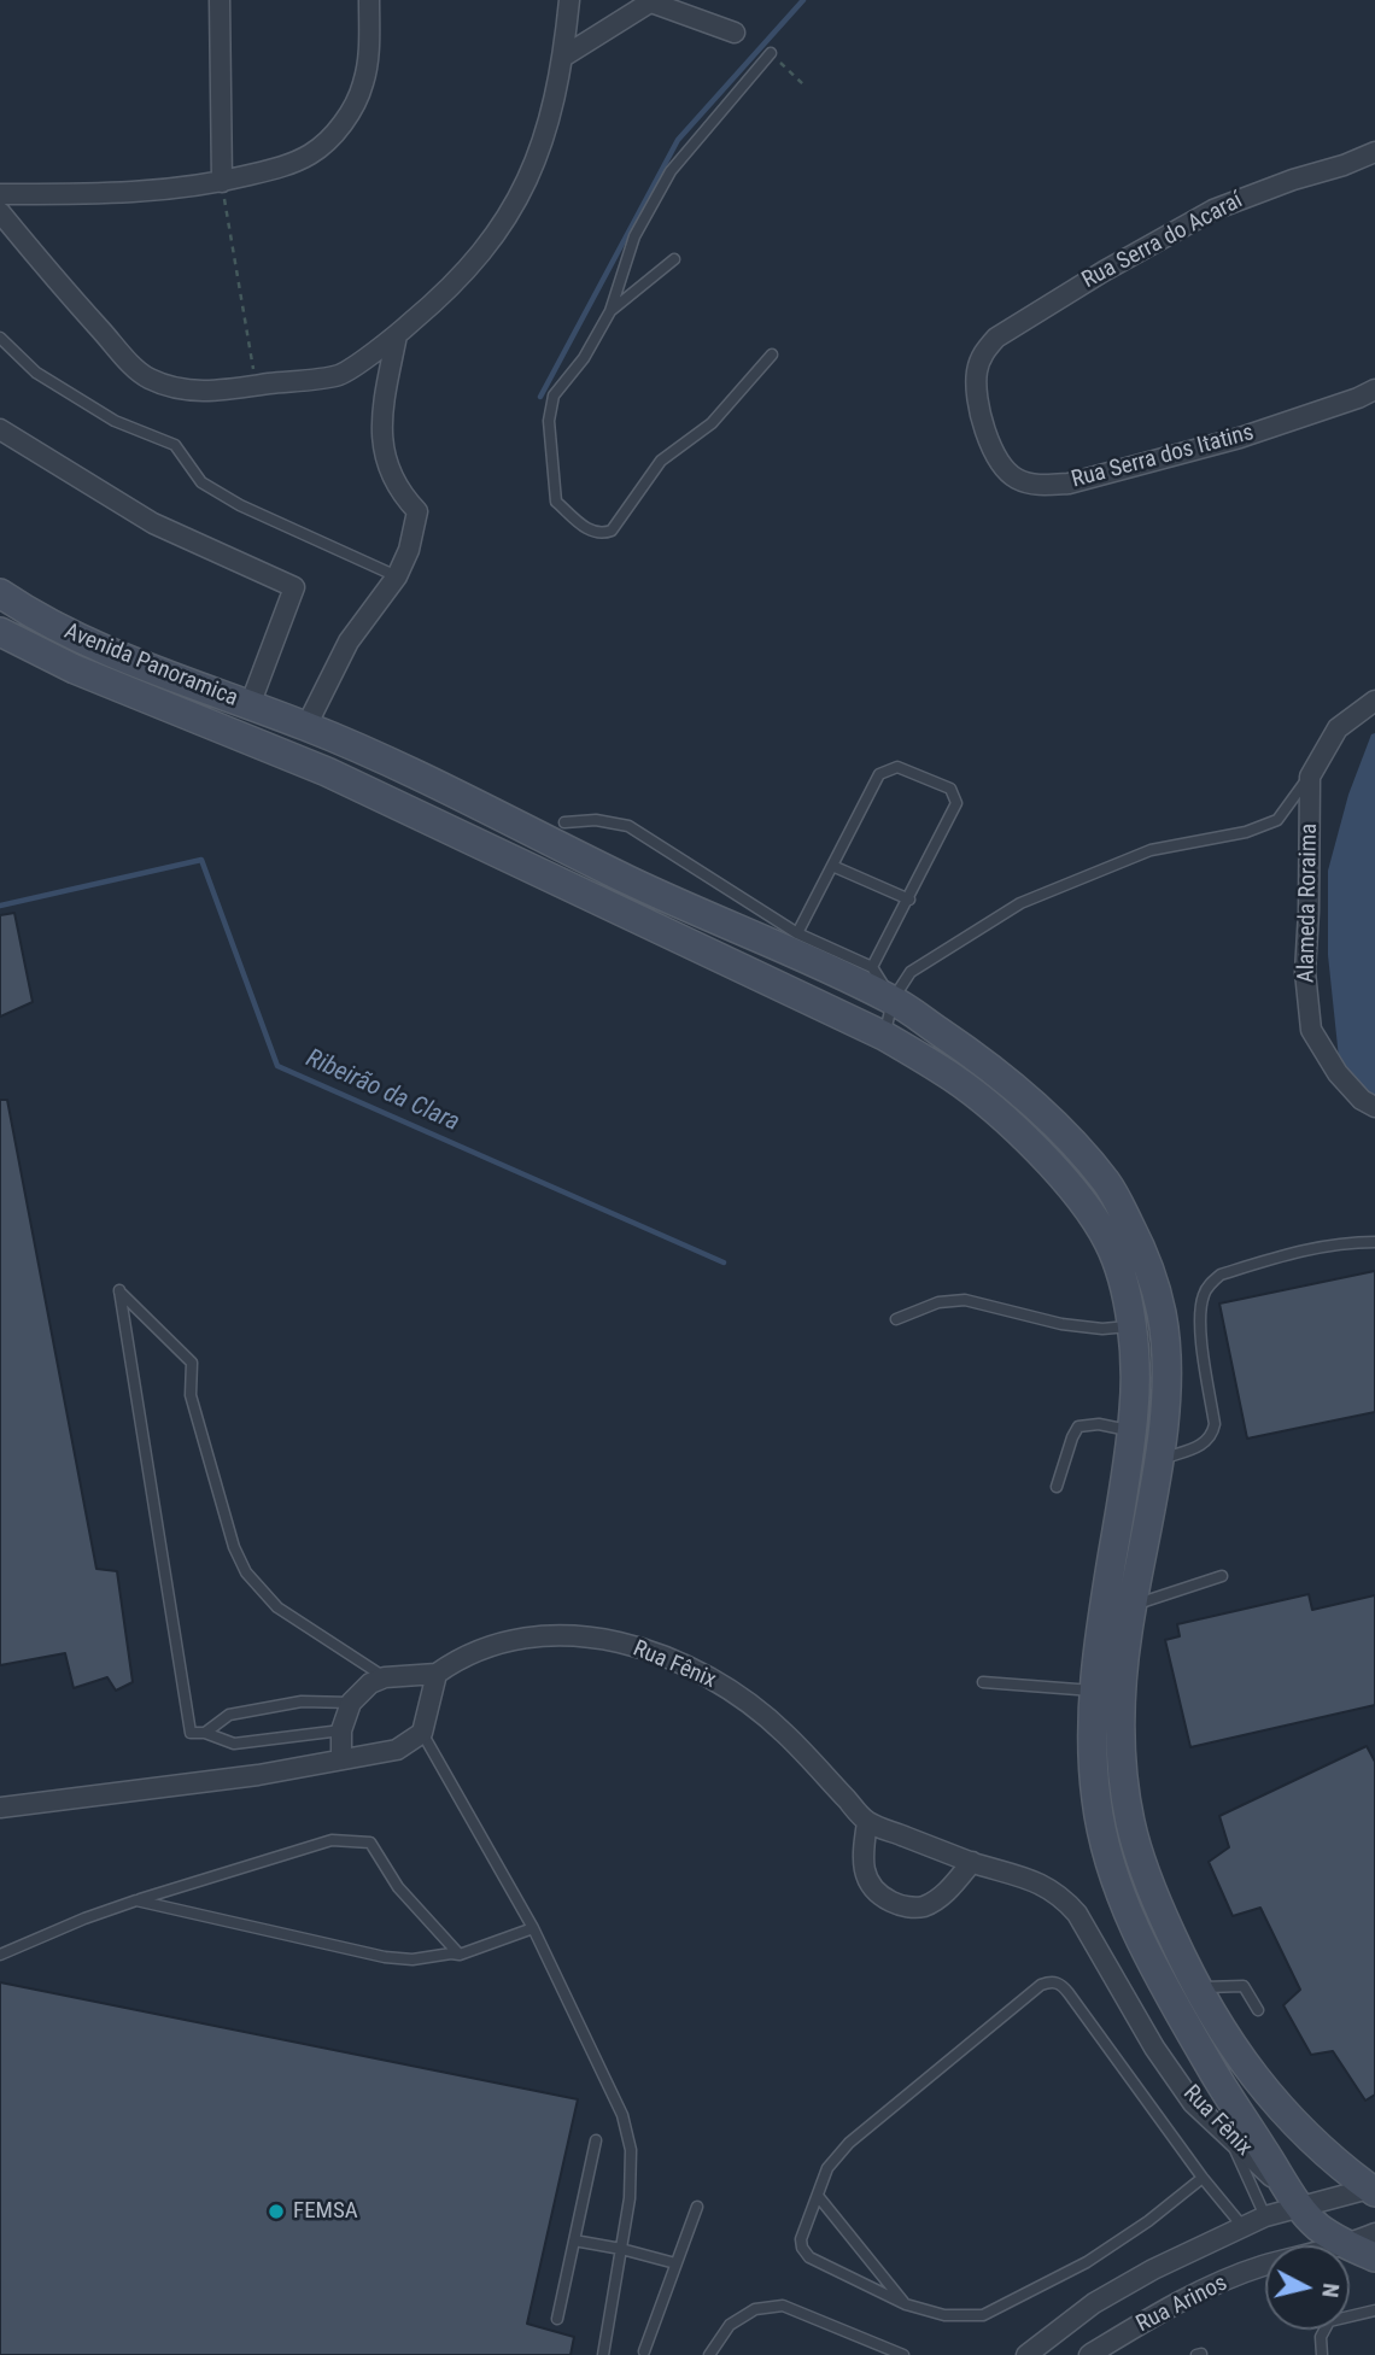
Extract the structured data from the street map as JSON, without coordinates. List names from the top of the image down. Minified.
{"streets":{"main road":["Avenida Panoramica"],"street":["Rua Serra do Acaraí","Rua Serra dos Itatins","Alameda Roraima","Rua Fênix","Rua Arinos"]},"crossings":[["Rua Serra do Acaraí","Rua Serra dos Itatins"],["Avenida Panoramica","Rua Fênix"],["Avenida Panoramica","Rua Arinos"],["Rua Fênix","Rua Arinos"]],"water":["Ribeirão da Clara"],"places":["FEMSA"],"north":"right"}
